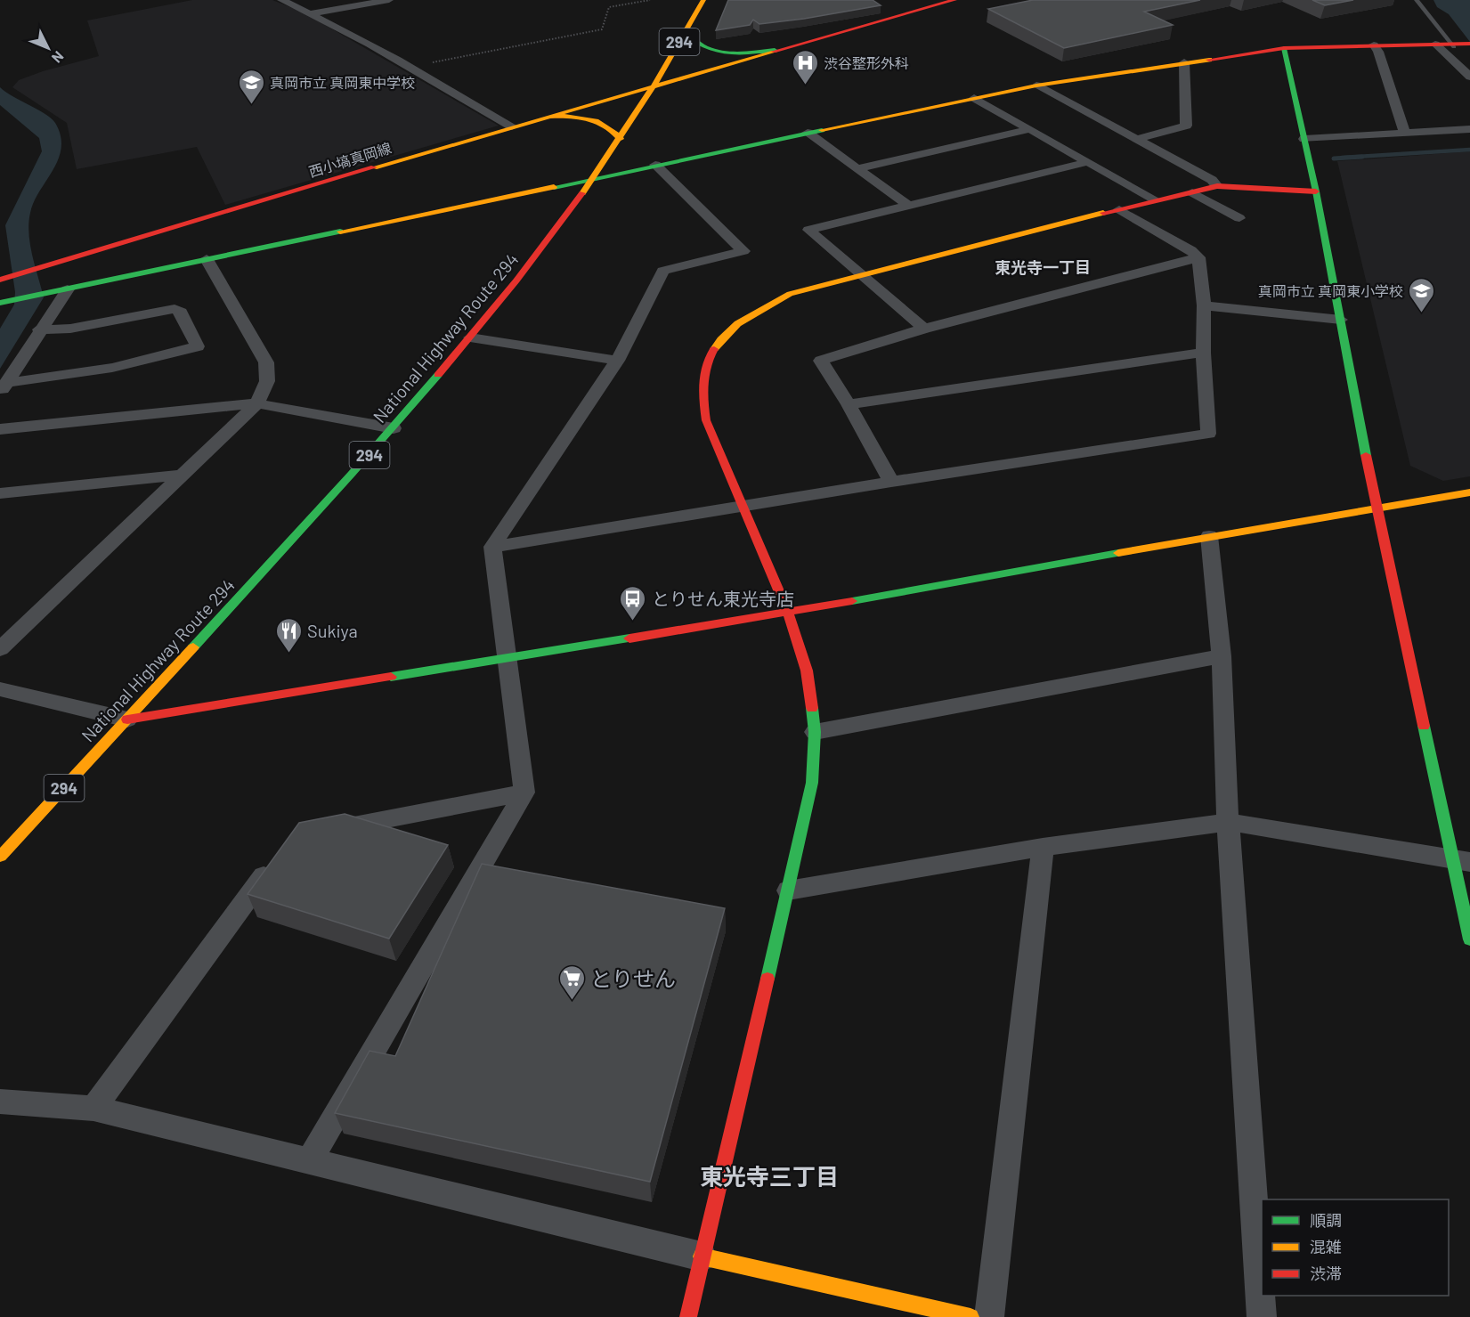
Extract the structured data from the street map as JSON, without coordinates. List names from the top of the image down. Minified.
{"streets":{"main road":["294","西小塙真岡線","National Highway Route 294"]},"crossings":[["西小塙真岡線","National Highway Route 294"]],"districts":["東光寺一丁目","東光寺三丁目"],"places":{"hospital":["渋谷整形外科"],"school or university":["真岡市立 真岡東中学校","真岡市立 真岡東小学校"],"bus stop":["とりせん東光寺店"],"restaurant":["Sukiya"],"supermarket":["とりせん"]},"legend":["順調","混雑","渋滞"],"north":"bottom right"}
